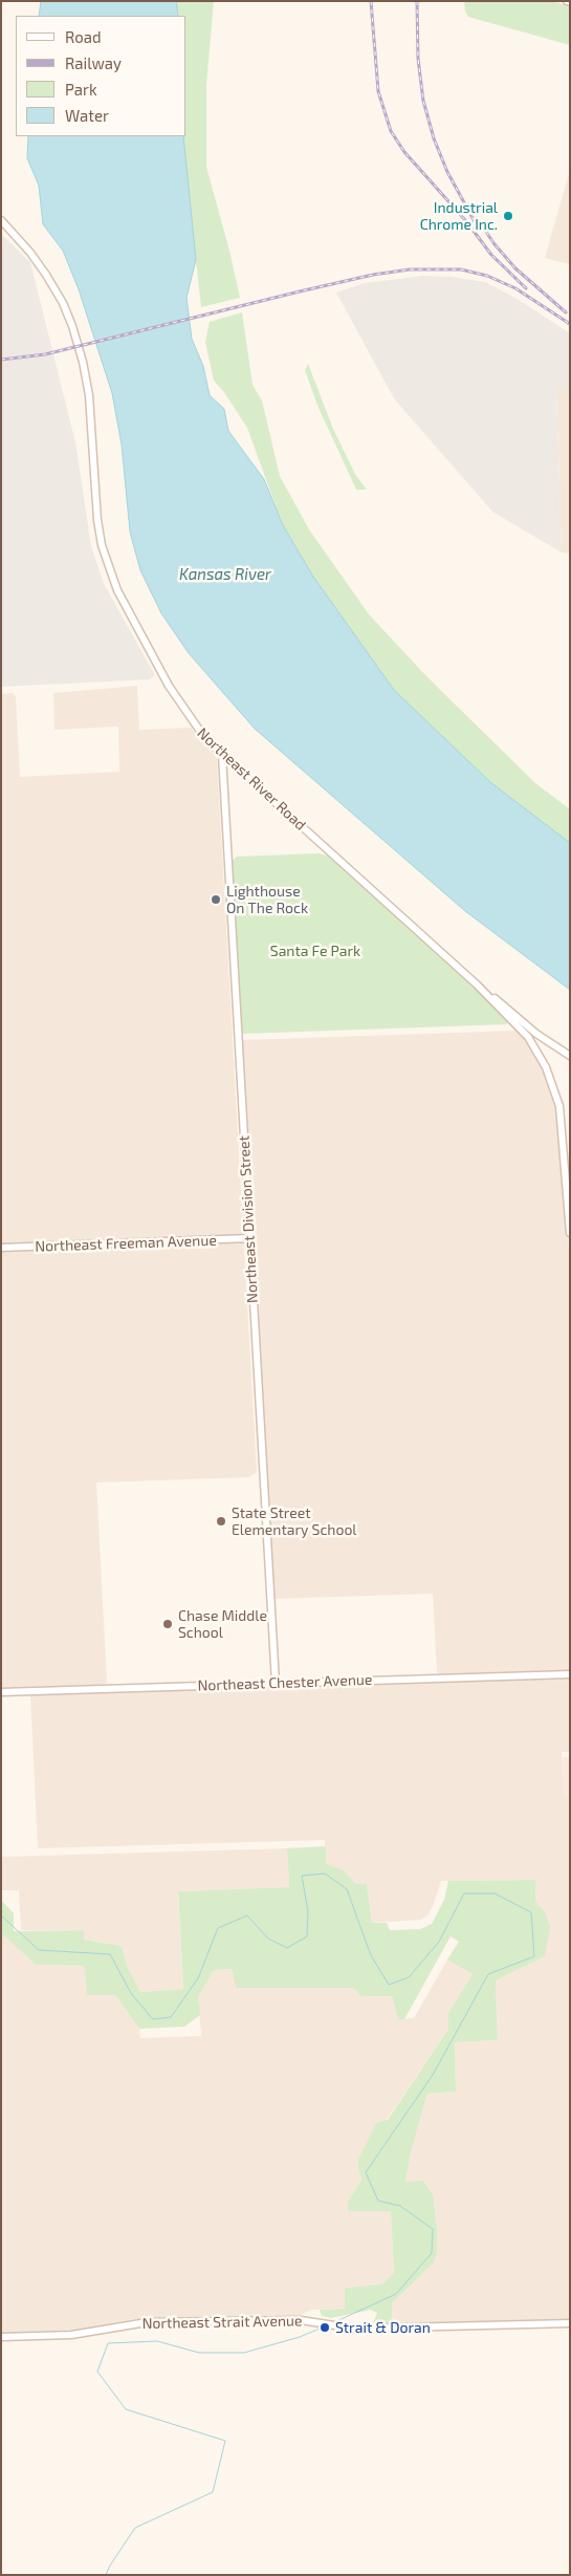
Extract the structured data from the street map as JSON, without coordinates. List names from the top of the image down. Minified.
{"streets":{"street":["Northeast River Road","Northeast Division Street","Northeast Freeman Avenue","Northeast Chester Avenue","Northeast Strait Avenue"]},"crossings":[["Northeast River Road","Northeast Division Street"],["Northeast Division Street","Northeast Freeman Avenue"],["Northeast Division Street","Northeast Chester Avenue"]],"water":["Kansas River"],"parks":["Santa Fe Park"],"places":["Industrial Chrome Inc.","Lighthouse On The Rock","State Street Elementary School","Chase Middle School","Strait & Doran"],"legend":["Road","Railway","Park","Water"]}
